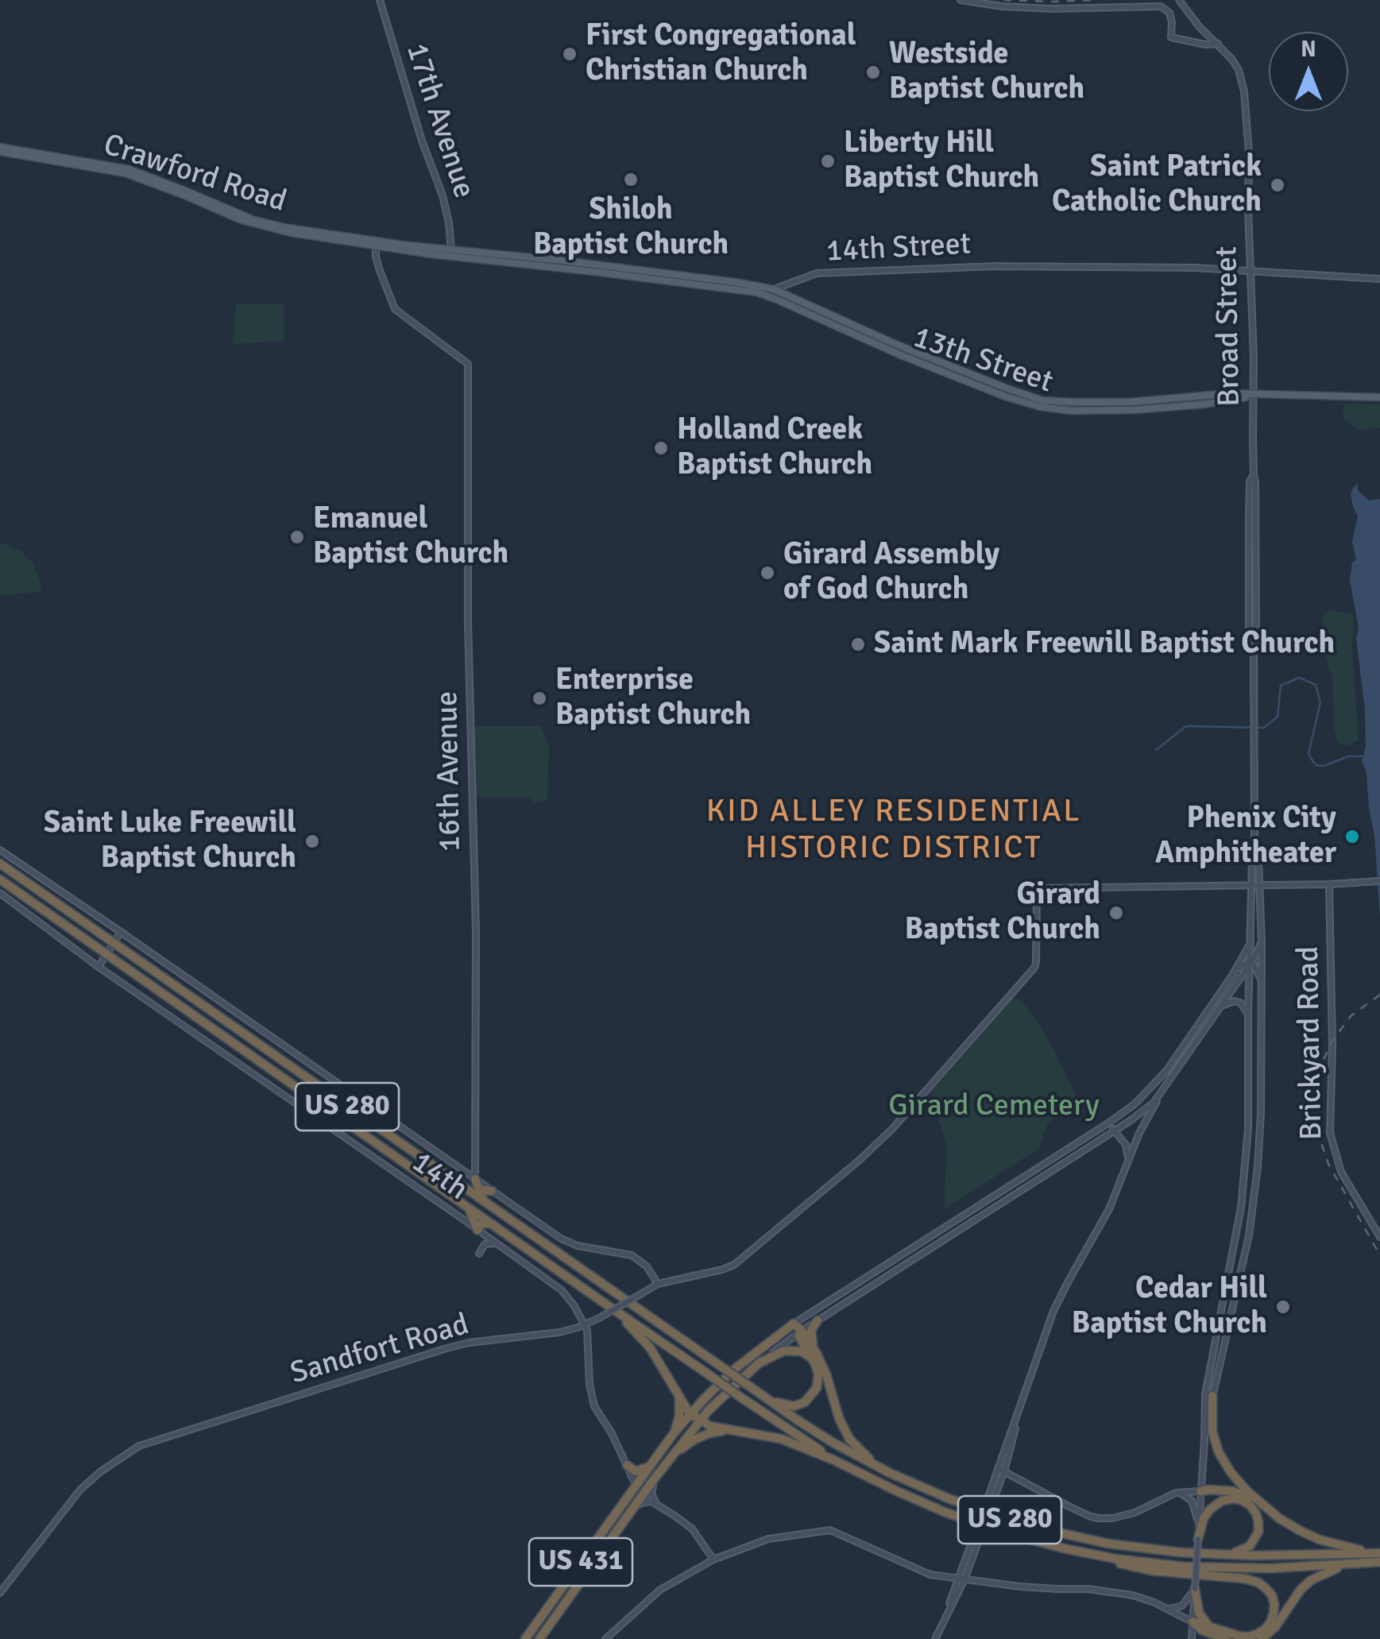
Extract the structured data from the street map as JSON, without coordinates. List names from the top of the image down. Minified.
{"streets":{"highway":["US 280","US 431"],"main road":["Crawford Road","13th Street"],"street":["17th Avenue","14th Street","Broad Street","16th Avenue","Brickyard Road","14th","Sandfort Road"]},"crossings":[["17th Avenue","13th Street"],["Crawford Road","16th Avenue"],["14th Street","Broad Street"],["14th Street","13th Street"],["Broad Street","13th Street"],["14th","Sandfort Road"],["14th","US 431"]],"districts":["KID ALLEY RESIDENTIAL HISTORIC DISTRICT"],"parks":["Girard Cemetery"],"places":["First Congregational Christian Church","Westside Baptist Church","Liberty Hill Baptist Church","Shiloh Baptist Church","Saint Patrick Catholic Church","Holland Creek Baptist Church","Emanuel Baptist Church","Girard Assembly of God Church","Saint Mark Freewill Baptist Church","Enterprise Baptist Church","Phenix City Amphitheater","Saint Luke Freewill Baptist Church","Girard Baptist Church","Cedar Hill Baptist Church"],"north":"top"}
